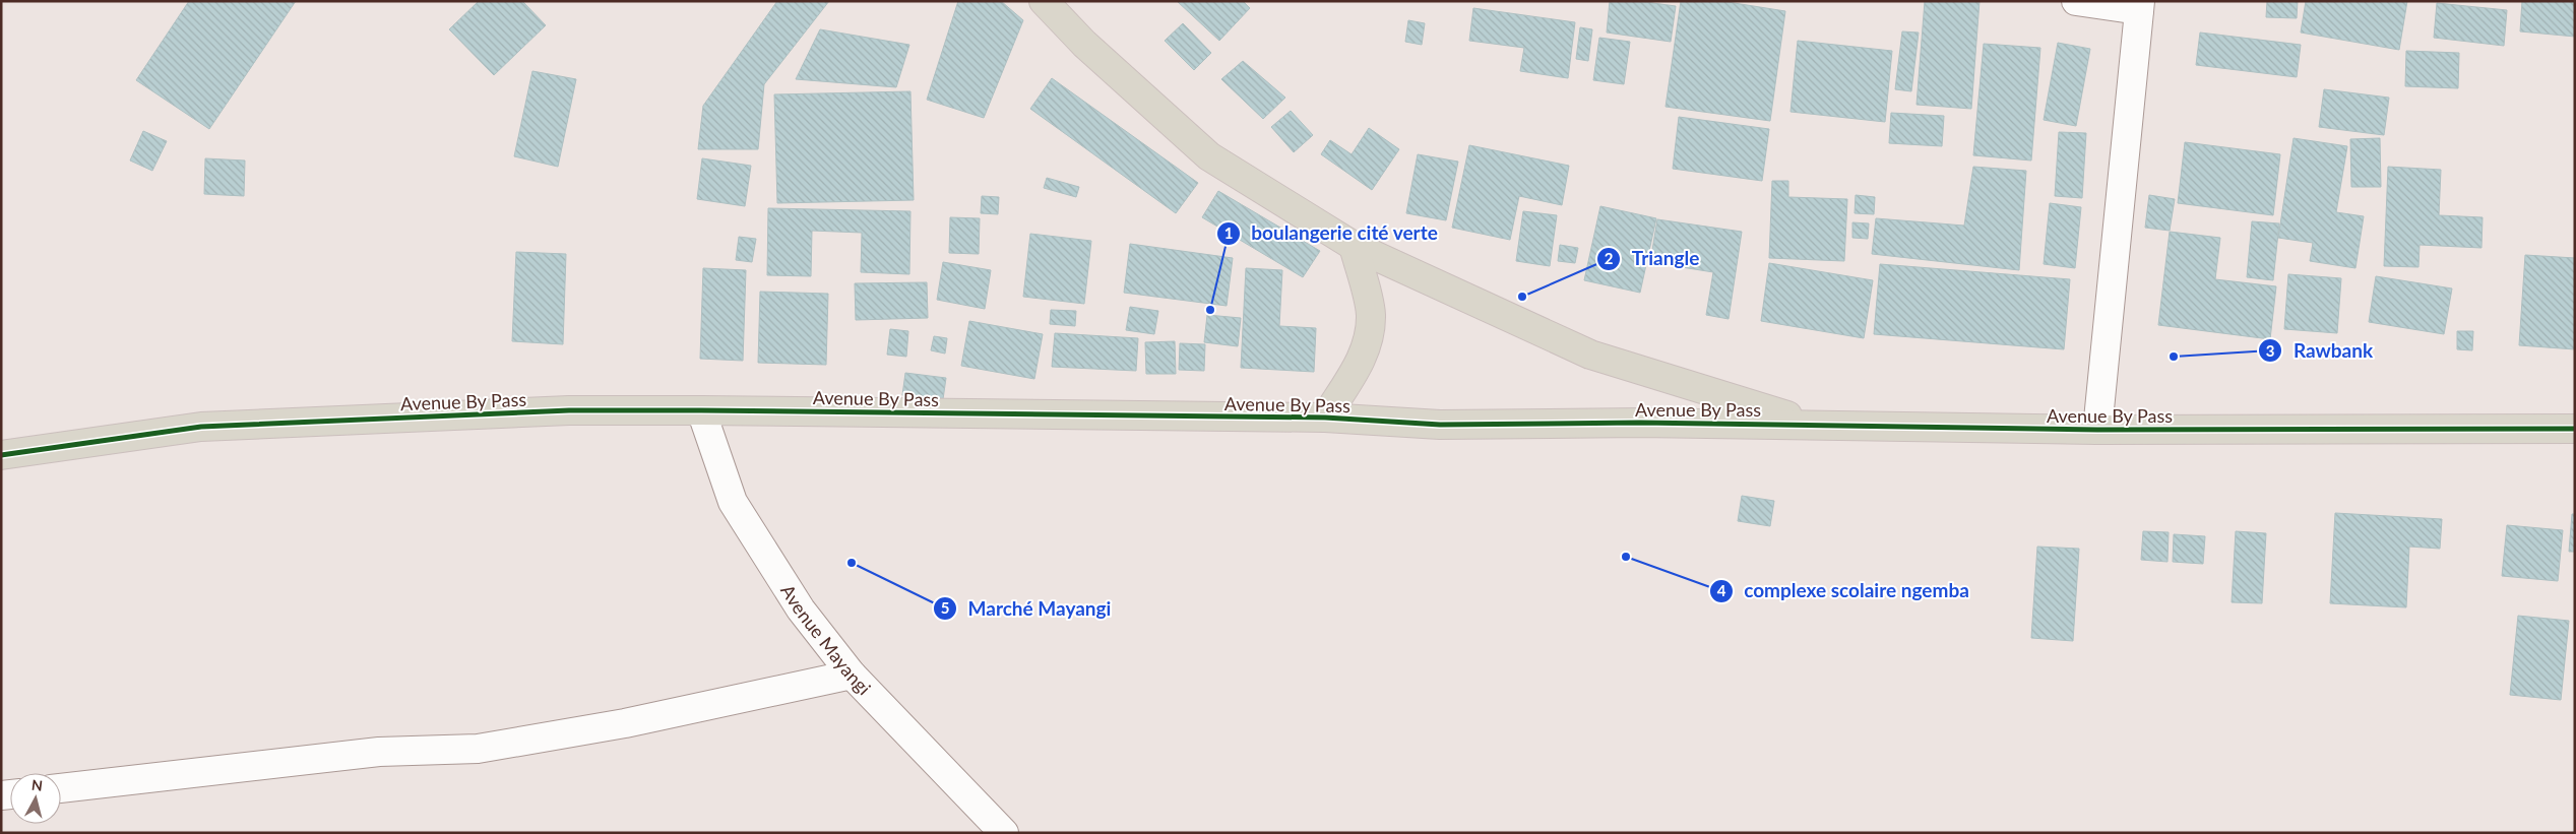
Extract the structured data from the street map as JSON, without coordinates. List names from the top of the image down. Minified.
{"streets":{"highway":["Avenue By Pass"],"street":["Avenue Mayangi"]},"crossings":[["Avenue By Pass","Avenue Mayangi"]],"places":["Triangle","boulangerie cité verte","Rawbank","complexe scolaire ngemba","Marché Mayangi"],"north":"top"}
